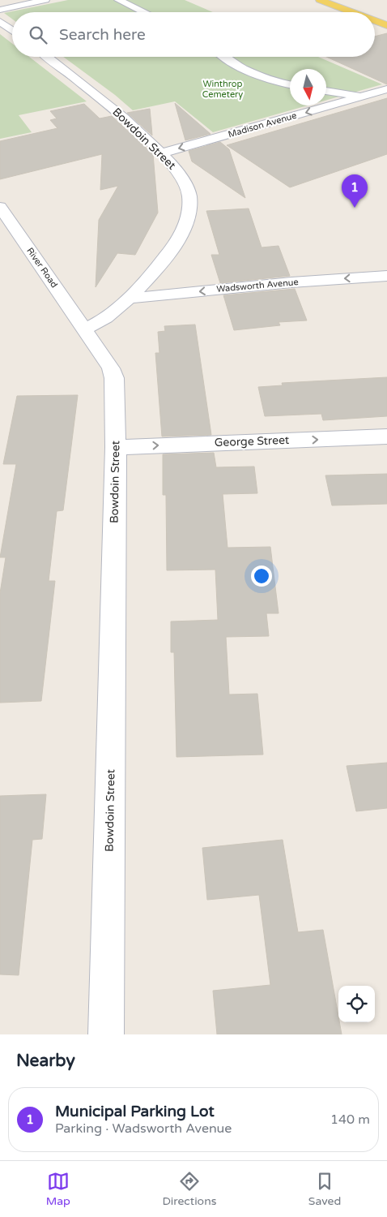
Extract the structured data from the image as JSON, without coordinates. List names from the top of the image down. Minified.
{"streets":{"street":["Madison Avenue","Bowdoin Street","River Road","Wadsworth Avenue","George Street"]},"crossings":[["Madison Avenue","Bowdoin Street"],["Bowdoin Street","River Road"],["Bowdoin Street","Wadsworth Avenue"],["Bowdoin Street","George Street"]],"one_way":["Madison Avenue","Wadsworth Avenue","George Street"],"parks":["Winthrop Cemetery"],"north":"bottom","page":{"search":"Search here","pins":"1","heading":"Nearby","list":[{"mark":"1","name":"Municipal Parking Lot","note":"Parking · Wadsworth Avenue","value":"140 m"}],"nav":["Map","Directions","Saved"]}}
